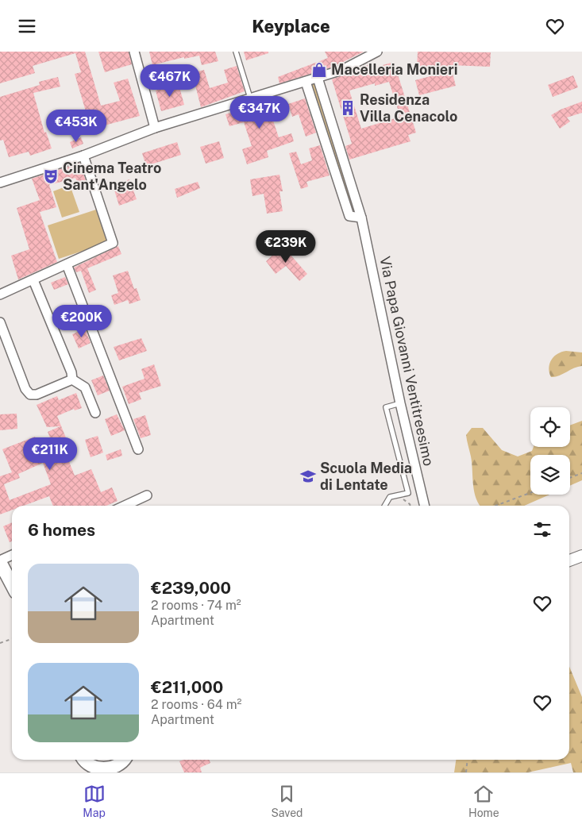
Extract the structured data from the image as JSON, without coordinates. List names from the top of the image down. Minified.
{"streets":{"street":["Via Papa Giovanni Ventitreesimo"]},"places":{"shop":["Macelleria Monieri"],"building":["Residenza Villa Cenacolo"],"theatre":["Cinema Teatro Sant'Angelo"],"school or university":["Scuola Media di Lentate"]},"page":{"header":"Keyplace","price":["€467K","€347K","€453K","€239K","€200K","€211K"],"heading":"6 homes","list":[{"name":"€239,000","note":"2 rooms · 74 m² · Apartment"},{"name":"€211,000","note":"2 rooms · 64 m² · Apartment"}],"tabs":["Map","Saved","Home"]}}
